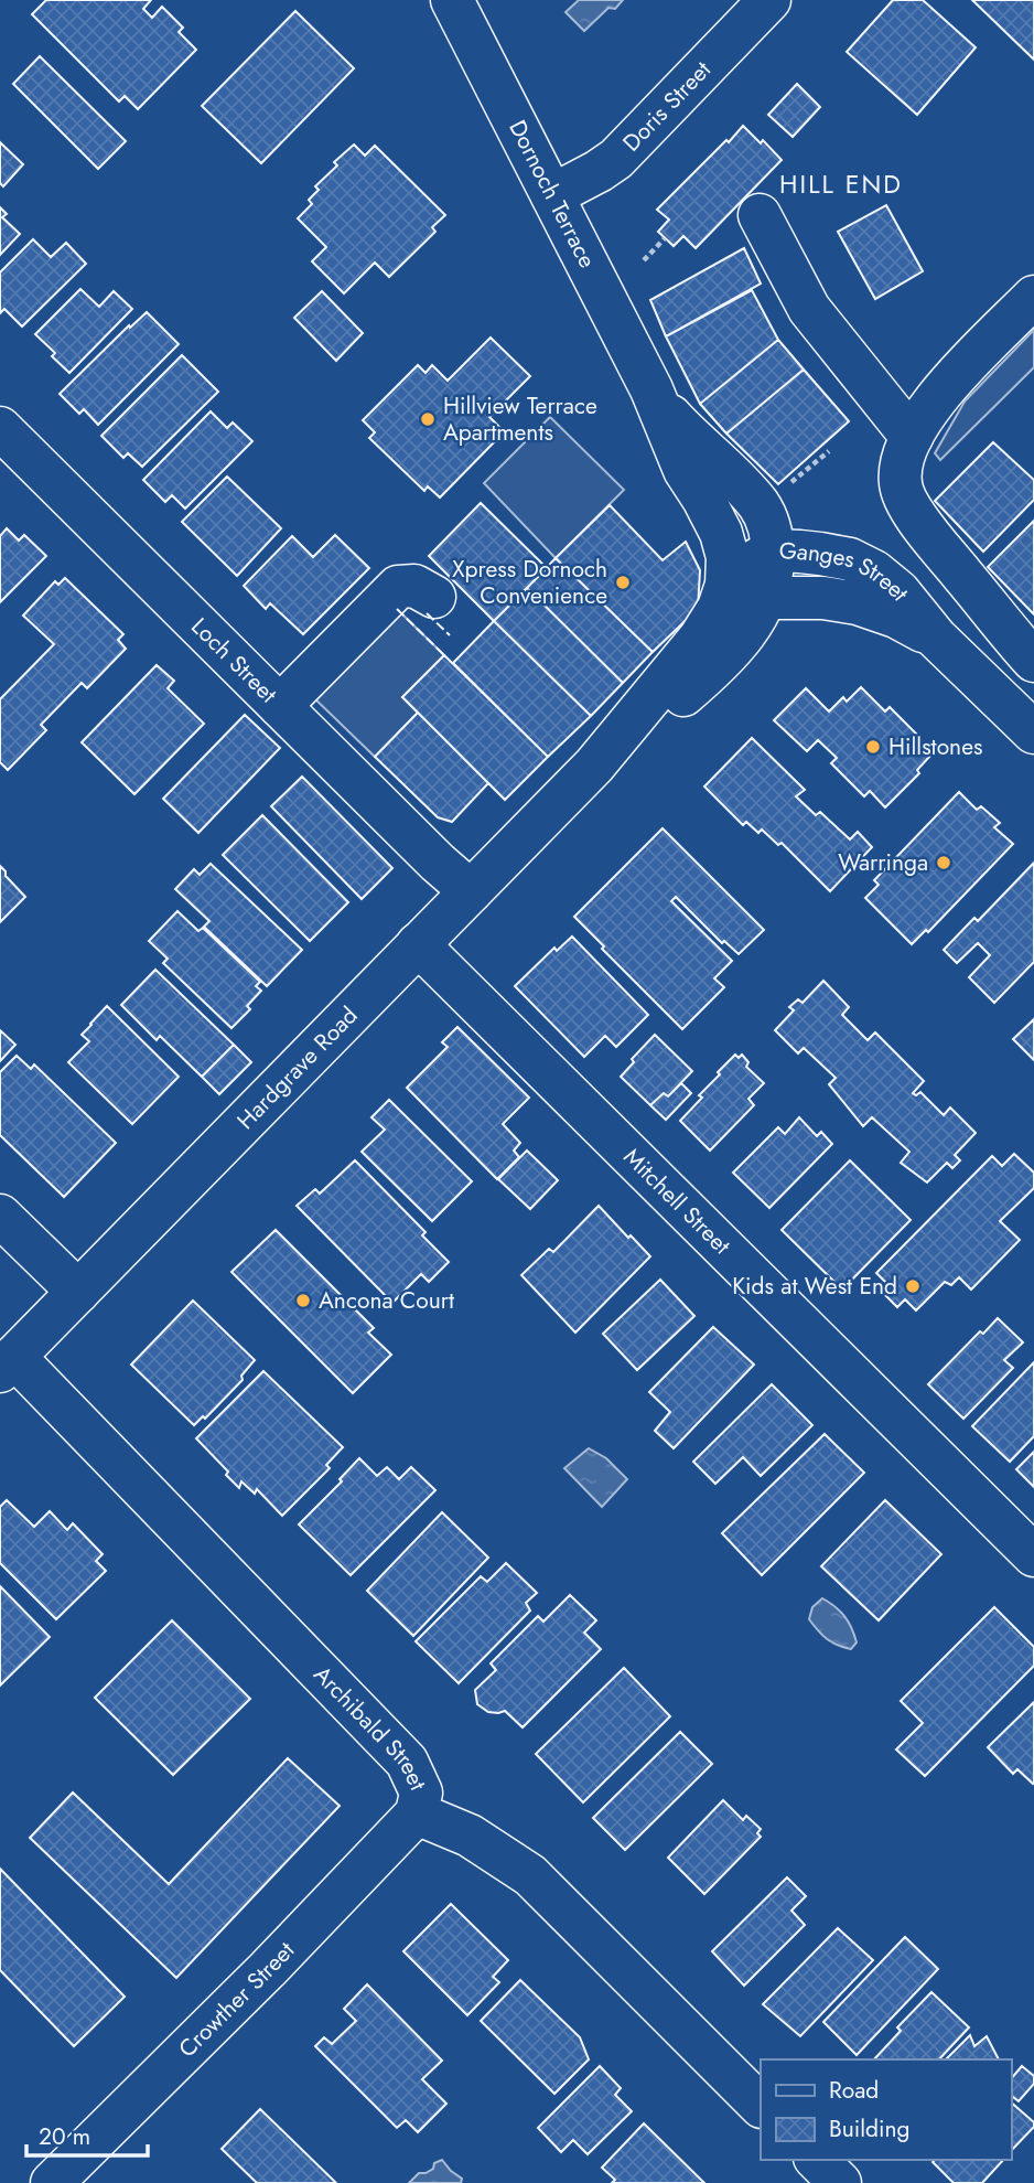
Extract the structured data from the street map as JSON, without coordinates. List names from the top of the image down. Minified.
{"streets":{"street":["Doris Street","Dornoch Terrace","Ganges Street","Loch Street","Hardgrave Road","Mitchell Street","Archibald Street","Crowther Street"]},"crossings":[["Doris Street","Dornoch Terrace"],["Dornoch Terrace","Ganges Street"],["Dornoch Terrace","Hardgrave Road"],["Ganges Street","Hardgrave Road"],["Loch Street","Hardgrave Road"],["Hardgrave Road","Mitchell Street"],["Hardgrave Road","Archibald Street"],["Archibald Street","Crowther Street"]],"districts":["HILL END"],"places":["Hillview Terrace Apartments","Xpress Dornoch Convenience","Hillstones","Warringa","Kids at West End","Ancona Court"],"legend":["Road","Building"],"scale_bar":"20 m"}
